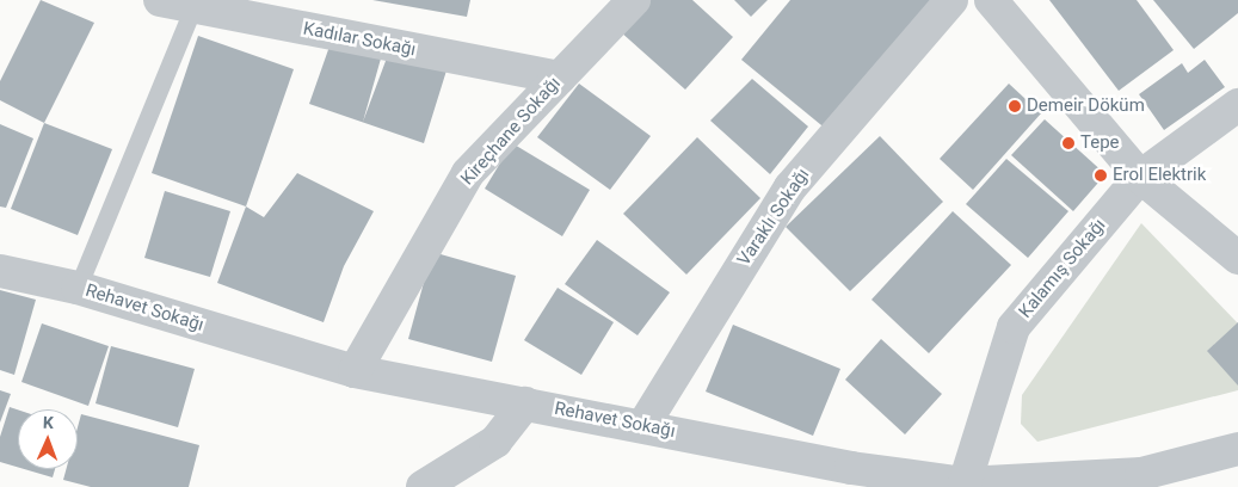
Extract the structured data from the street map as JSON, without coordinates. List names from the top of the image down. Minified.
{"streets":{"street":["Kadılar Sokağı","Kireçhane Sokağı","Varaklı Sokağı","Kalamış Sokağı","Rehavet Sokağı"]},"crossings":[["Kadılar Sokağı","Kireçhane Sokağı"],["Kireçhane Sokağı","Rehavet Sokağı"],["Varaklı Sokağı","Rehavet Sokağı"],["Kalamış Sokağı","Rehavet Sokağı"]],"places":["Demeir Döküm","Tepe","Erol Elektrik"],"north":"top"}
